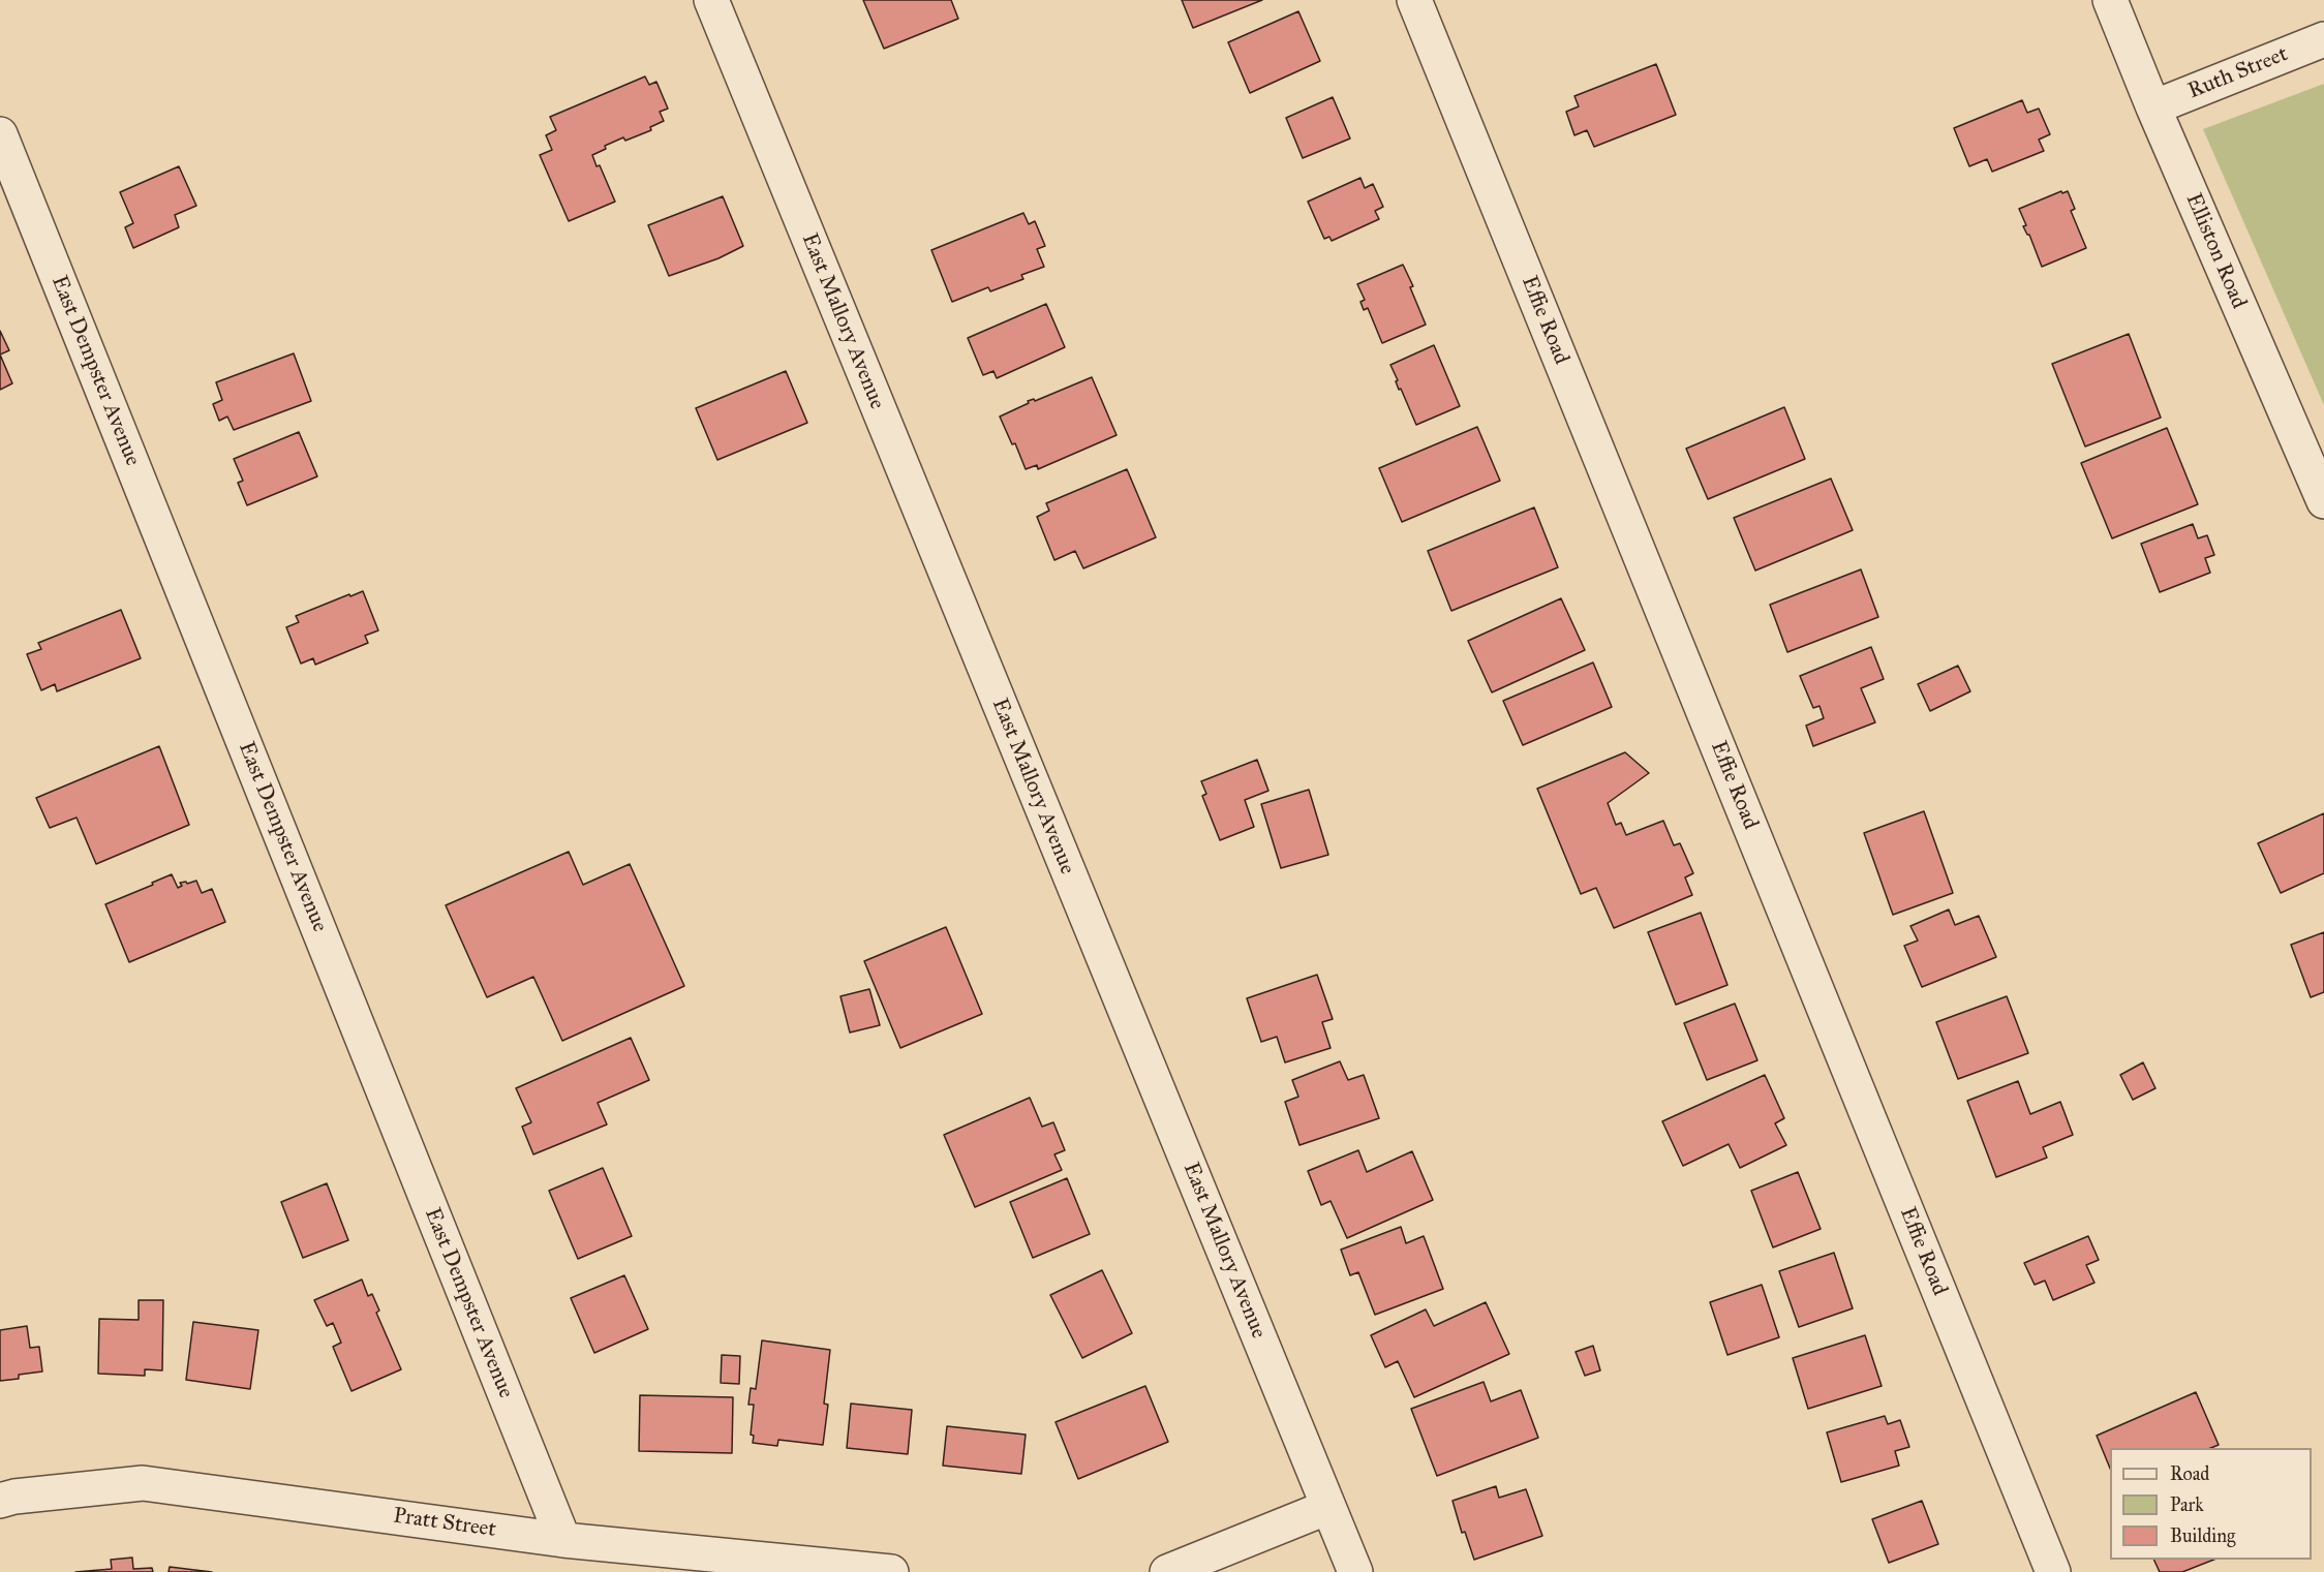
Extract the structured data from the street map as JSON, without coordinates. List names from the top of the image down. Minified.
{"streets":{"street":["Ruth Street","Elliston Road","Effie Road","East Mallory Avenue","East Dempster Avenue","Pratt Street"]},"crossings":[["Ruth Street","Elliston Road"],["East Dempster Avenue","Pratt Street"]],"legend":["Road","Park","Building"]}
